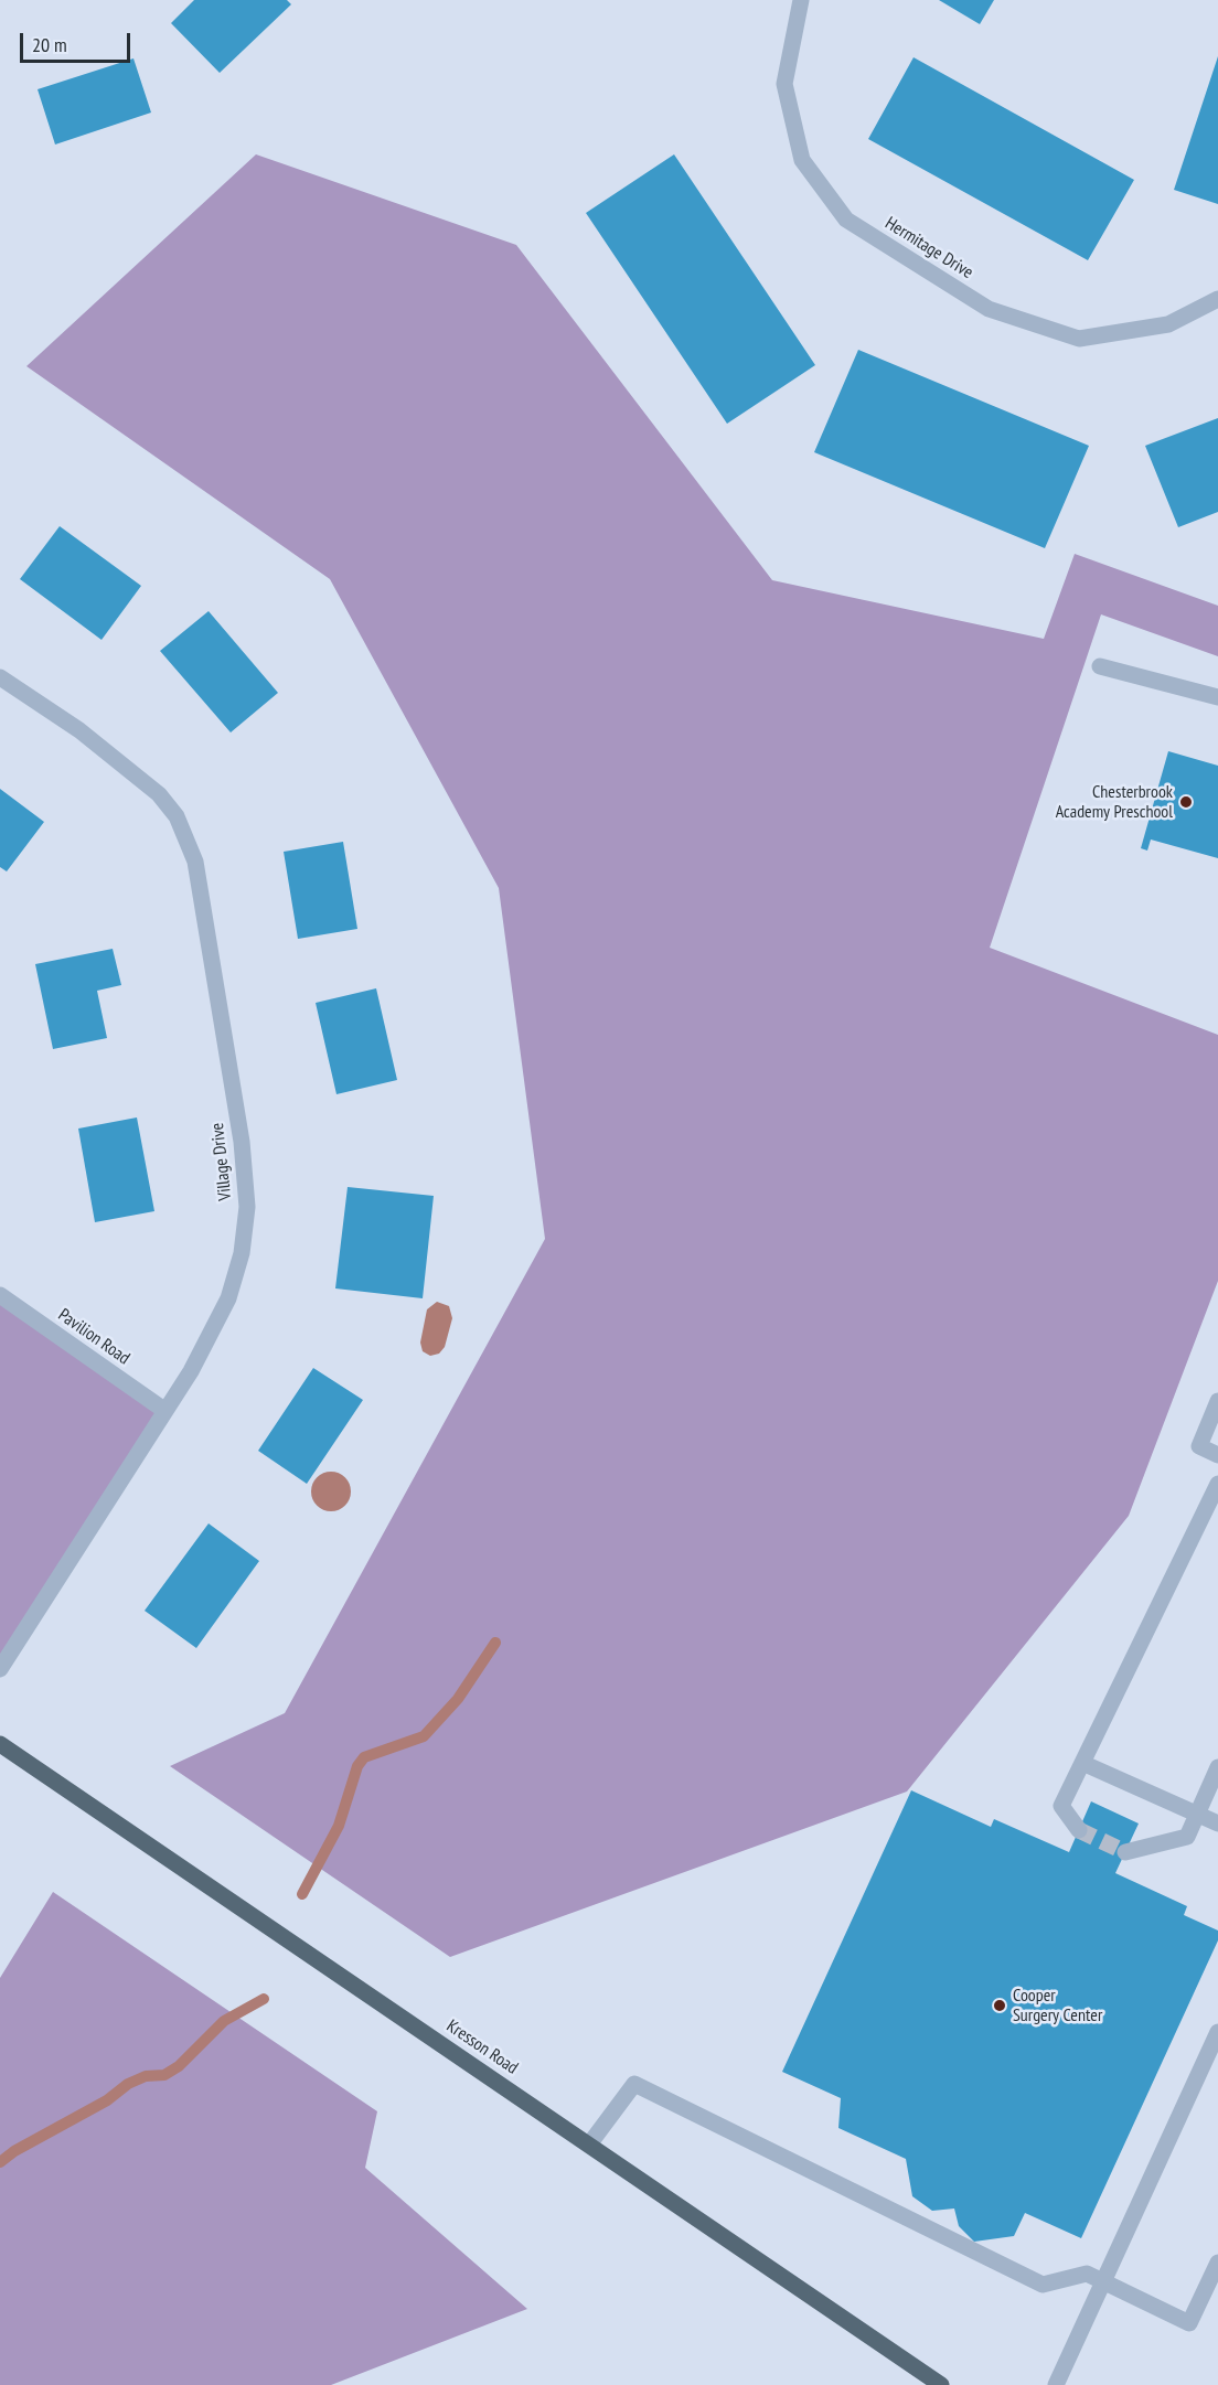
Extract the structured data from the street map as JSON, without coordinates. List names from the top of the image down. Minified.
{"streets":{"main road":["Kresson Road"],"street":["Hermitage Drive","Village Drive","Pavilion Road"]},"crossings":[["Village Drive","Pavilion Road"]],"places":["Chesterbrook Academy Preschool","Cooper Surgery Center"],"scale_bar":"20 m"}
